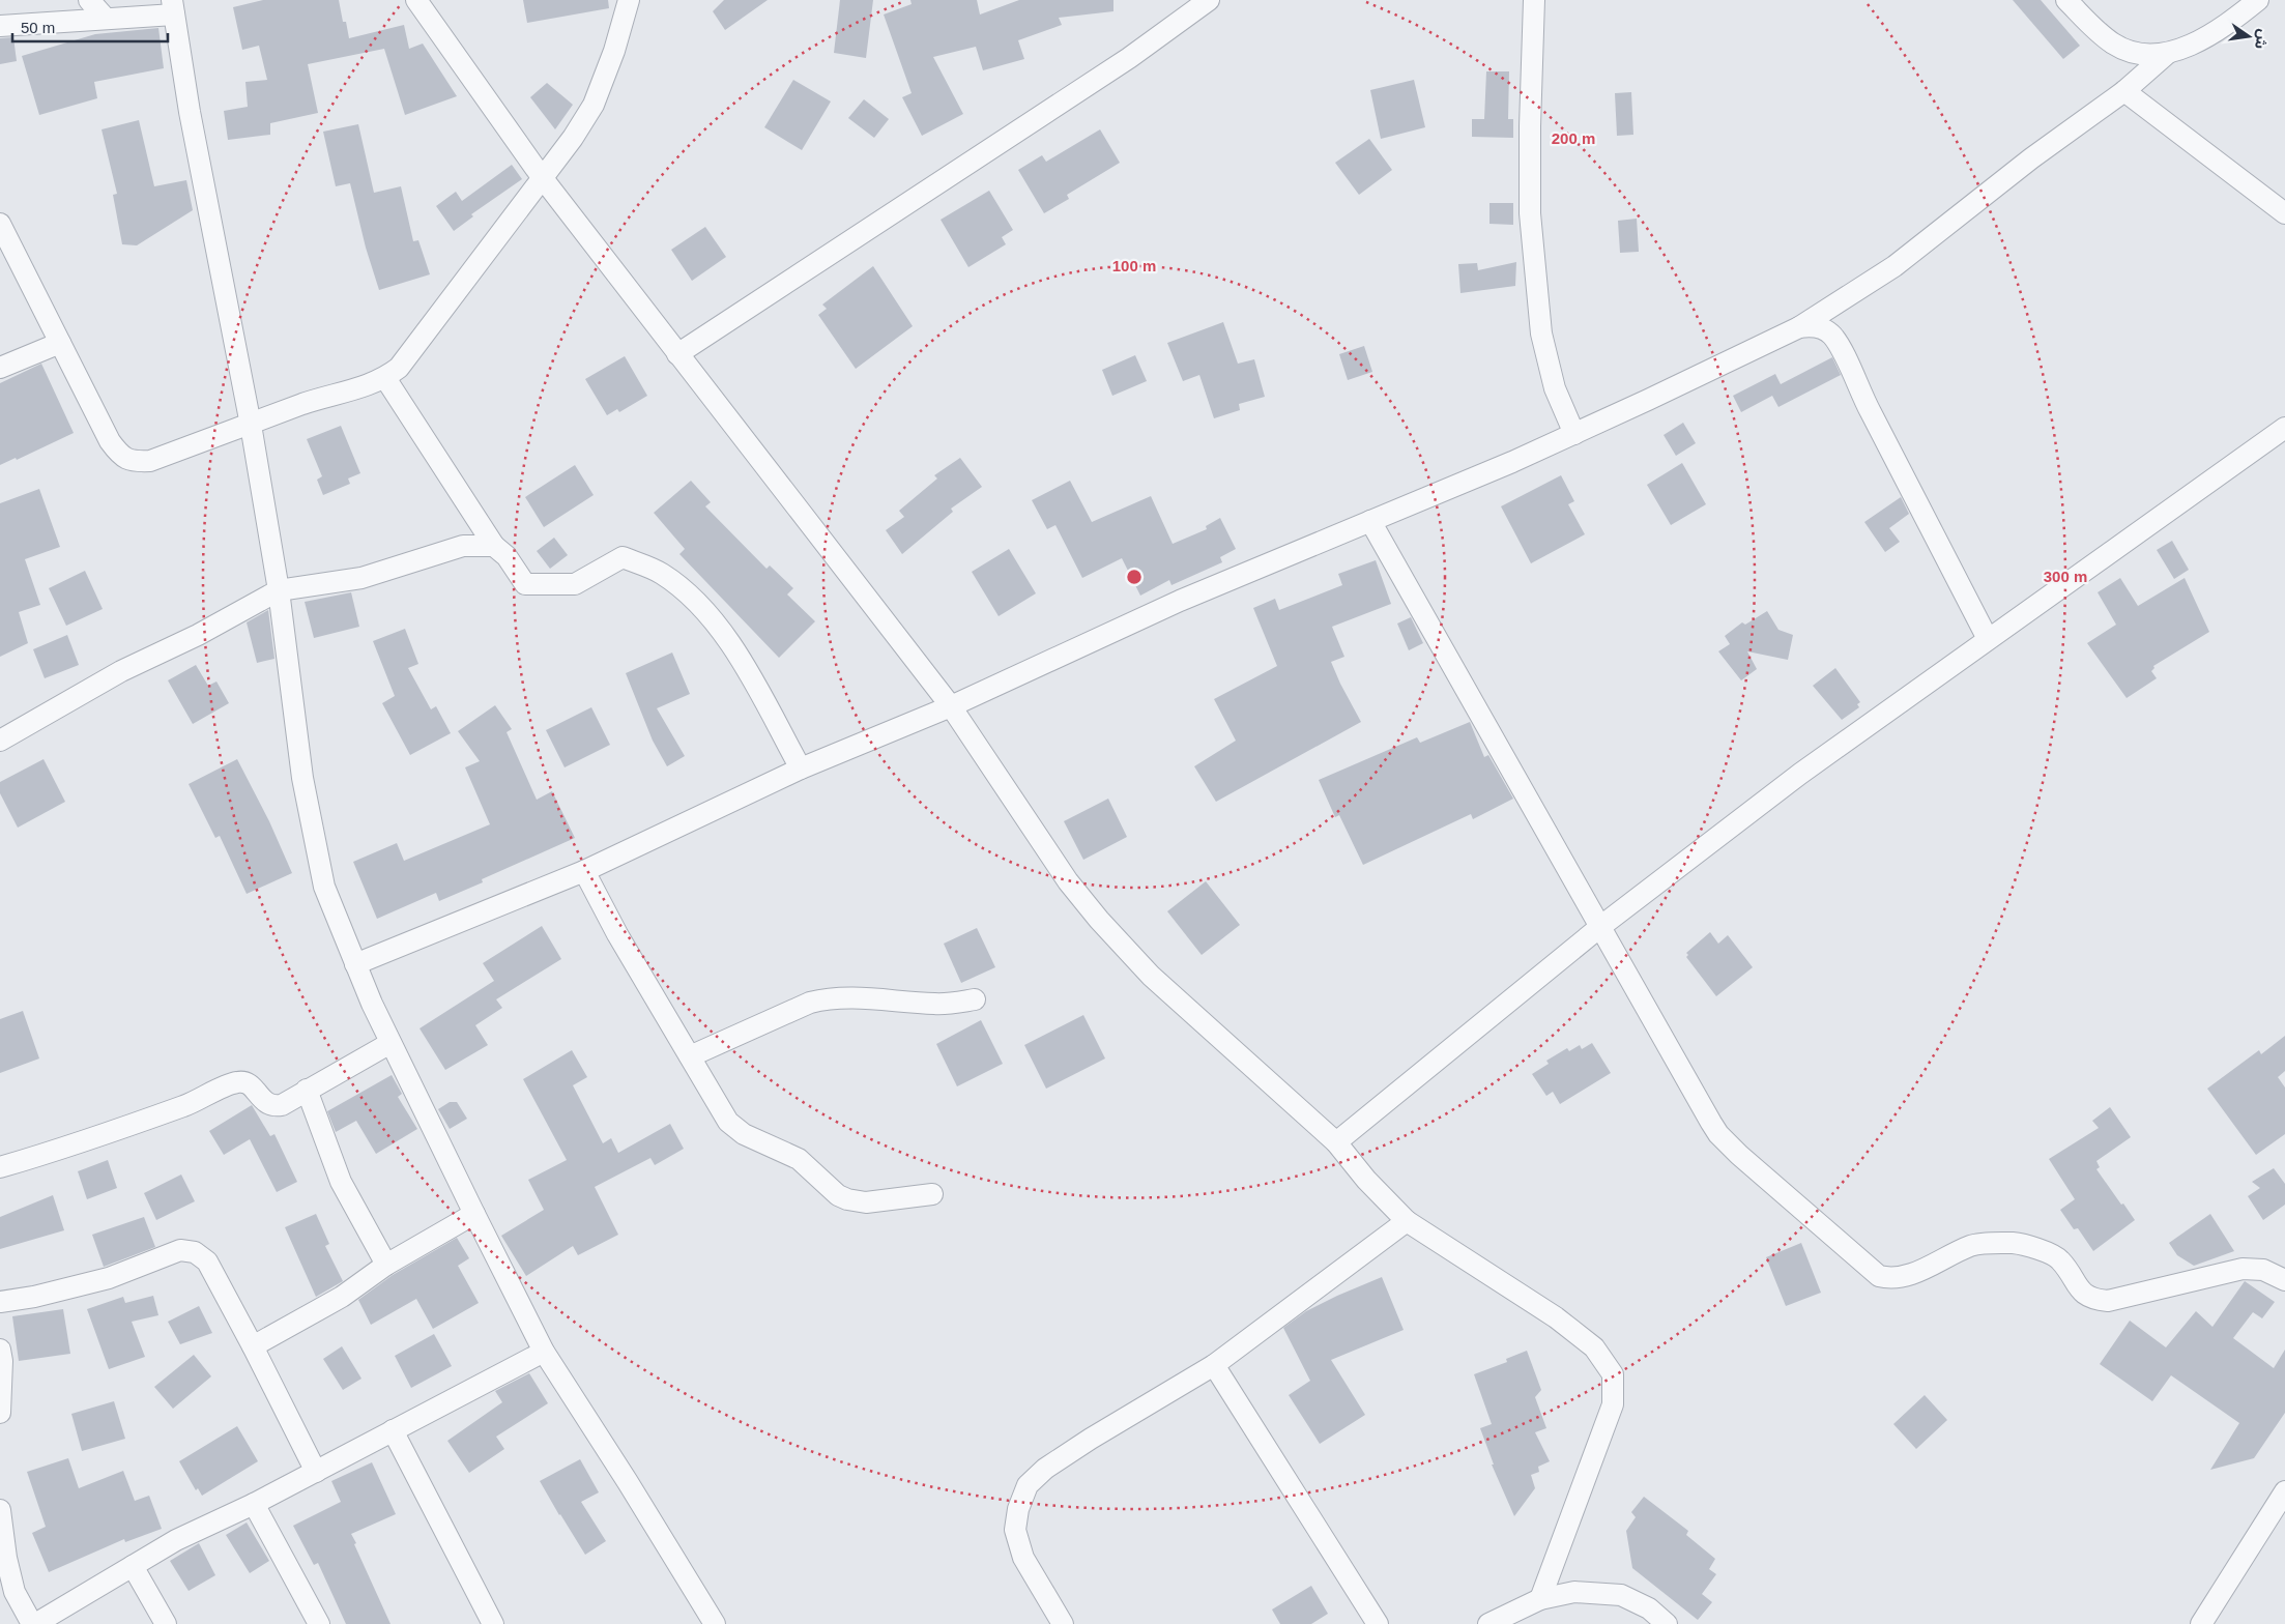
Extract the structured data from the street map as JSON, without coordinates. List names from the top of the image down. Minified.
{"scale_bar":"50 m","north":"right","rings":["200 m","100 m","300 m"]}
